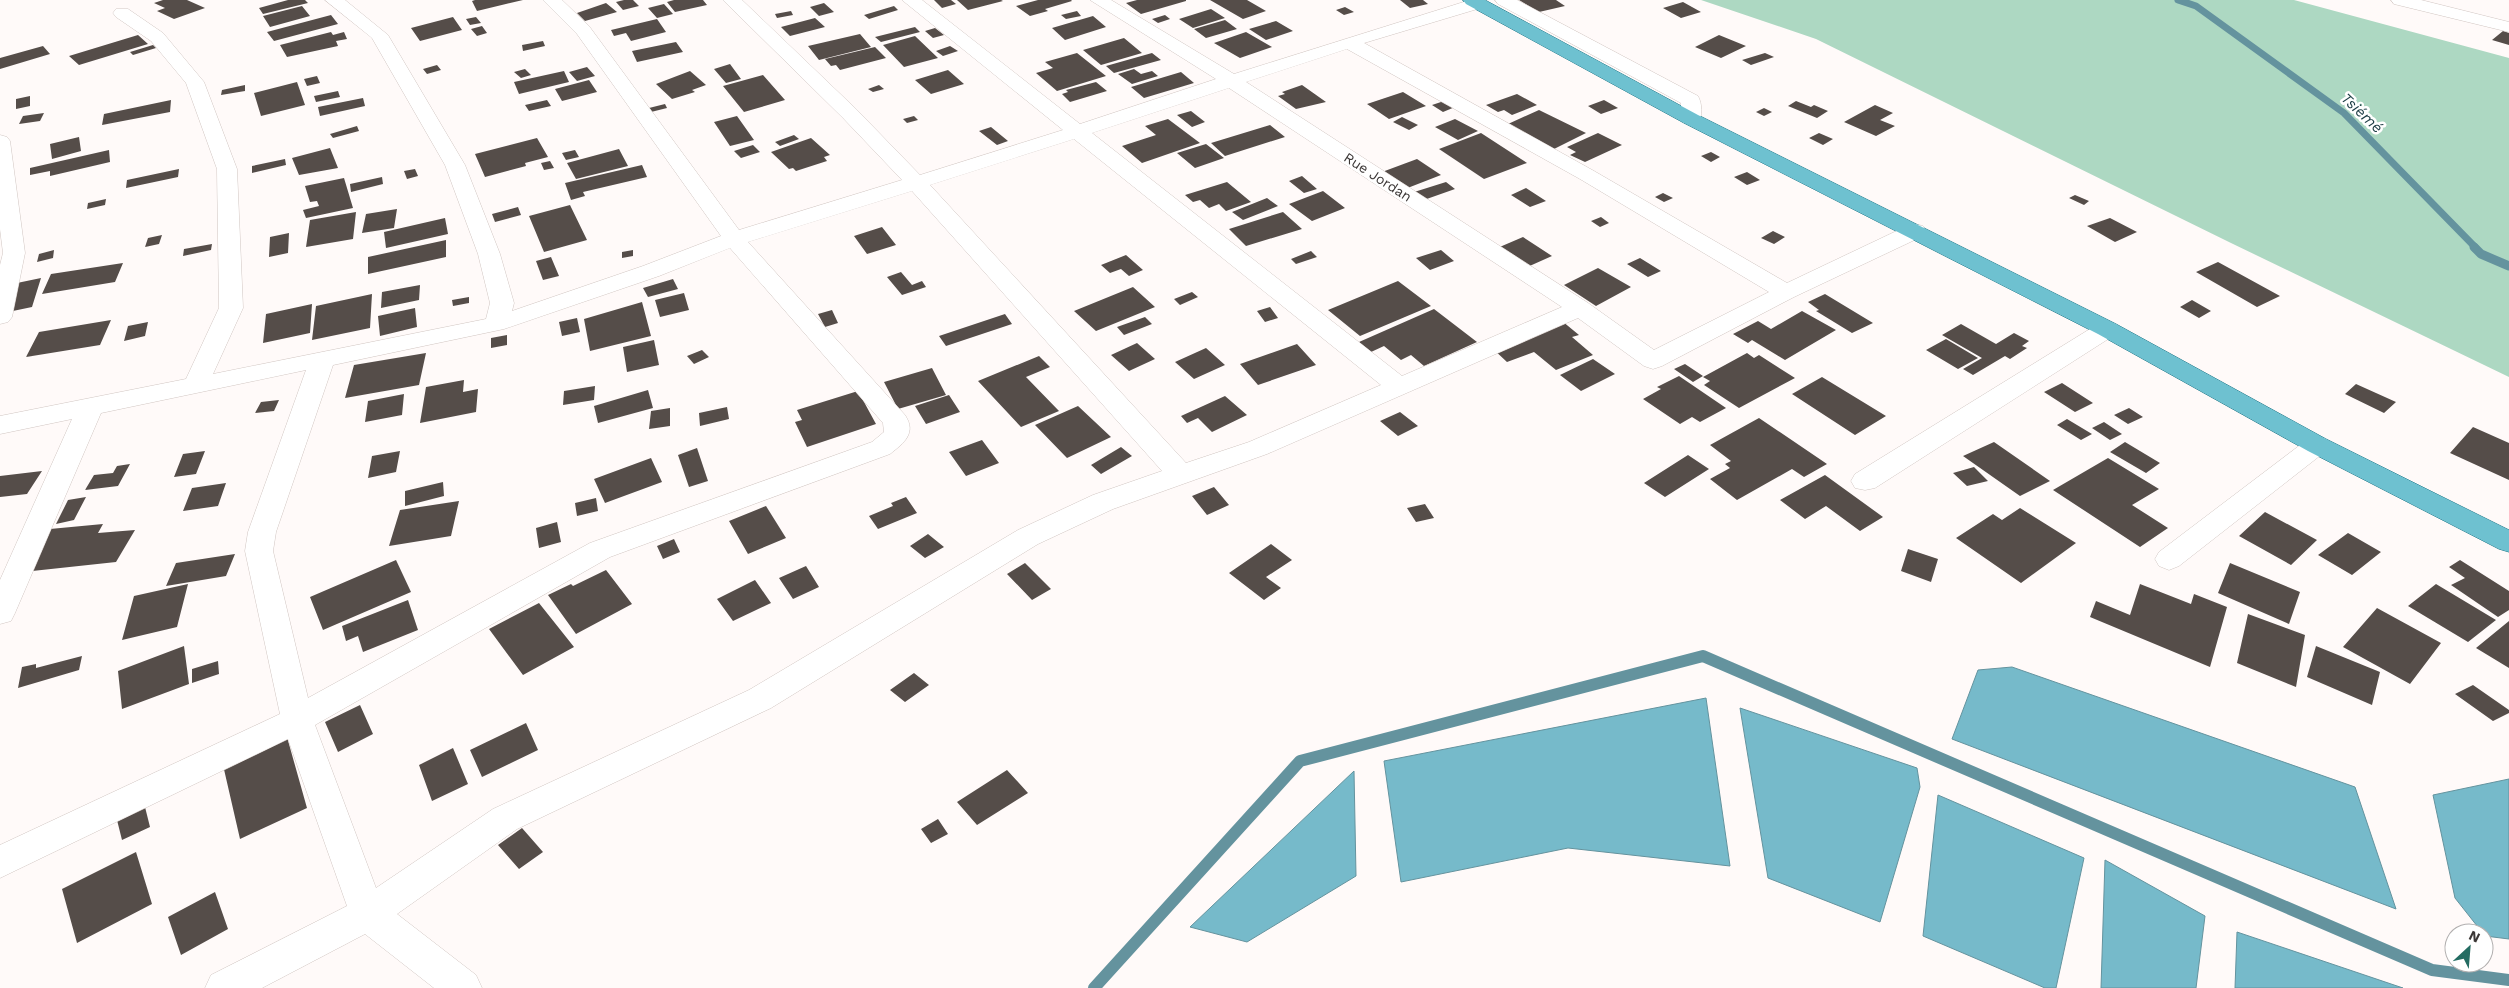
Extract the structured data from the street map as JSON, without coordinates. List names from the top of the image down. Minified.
{"streets":{"street":["Rue Jordan"]},"water":["Tsiémé"],"north":"top right"}
